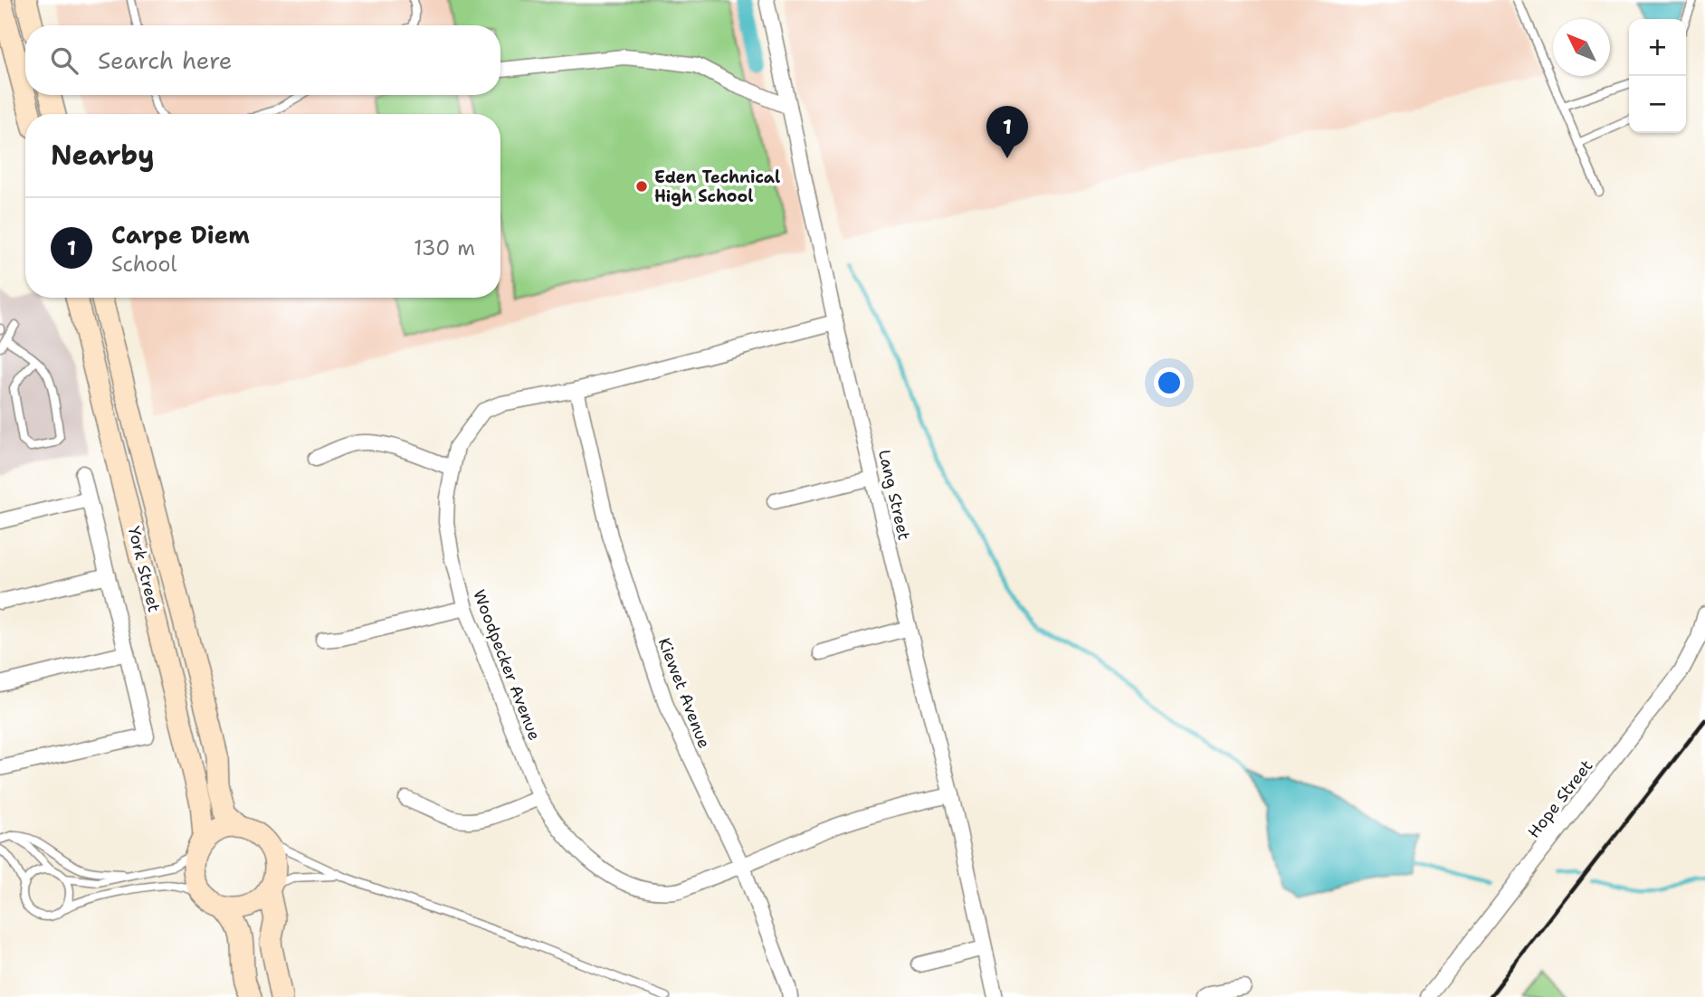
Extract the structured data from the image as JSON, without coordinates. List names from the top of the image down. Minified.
{"streets":{"main road":["York Street"],"street":["Lang Street","Woodpecker Avenue","Kiewet Avenue","Hope Street"]},"crossings":[["Lang Street","Woodpecker Avenue"],["Woodpecker Avenue","Kiewet Avenue"]],"places":["Eden Technical High School"],"north":"top left","page":{"map_buttons":["+","−"],"search":"Search here","pins":"1","heading":"Nearby","list":[{"mark":"1","name":"Carpe Diem","note":"School","value":"130 m"}]}}
